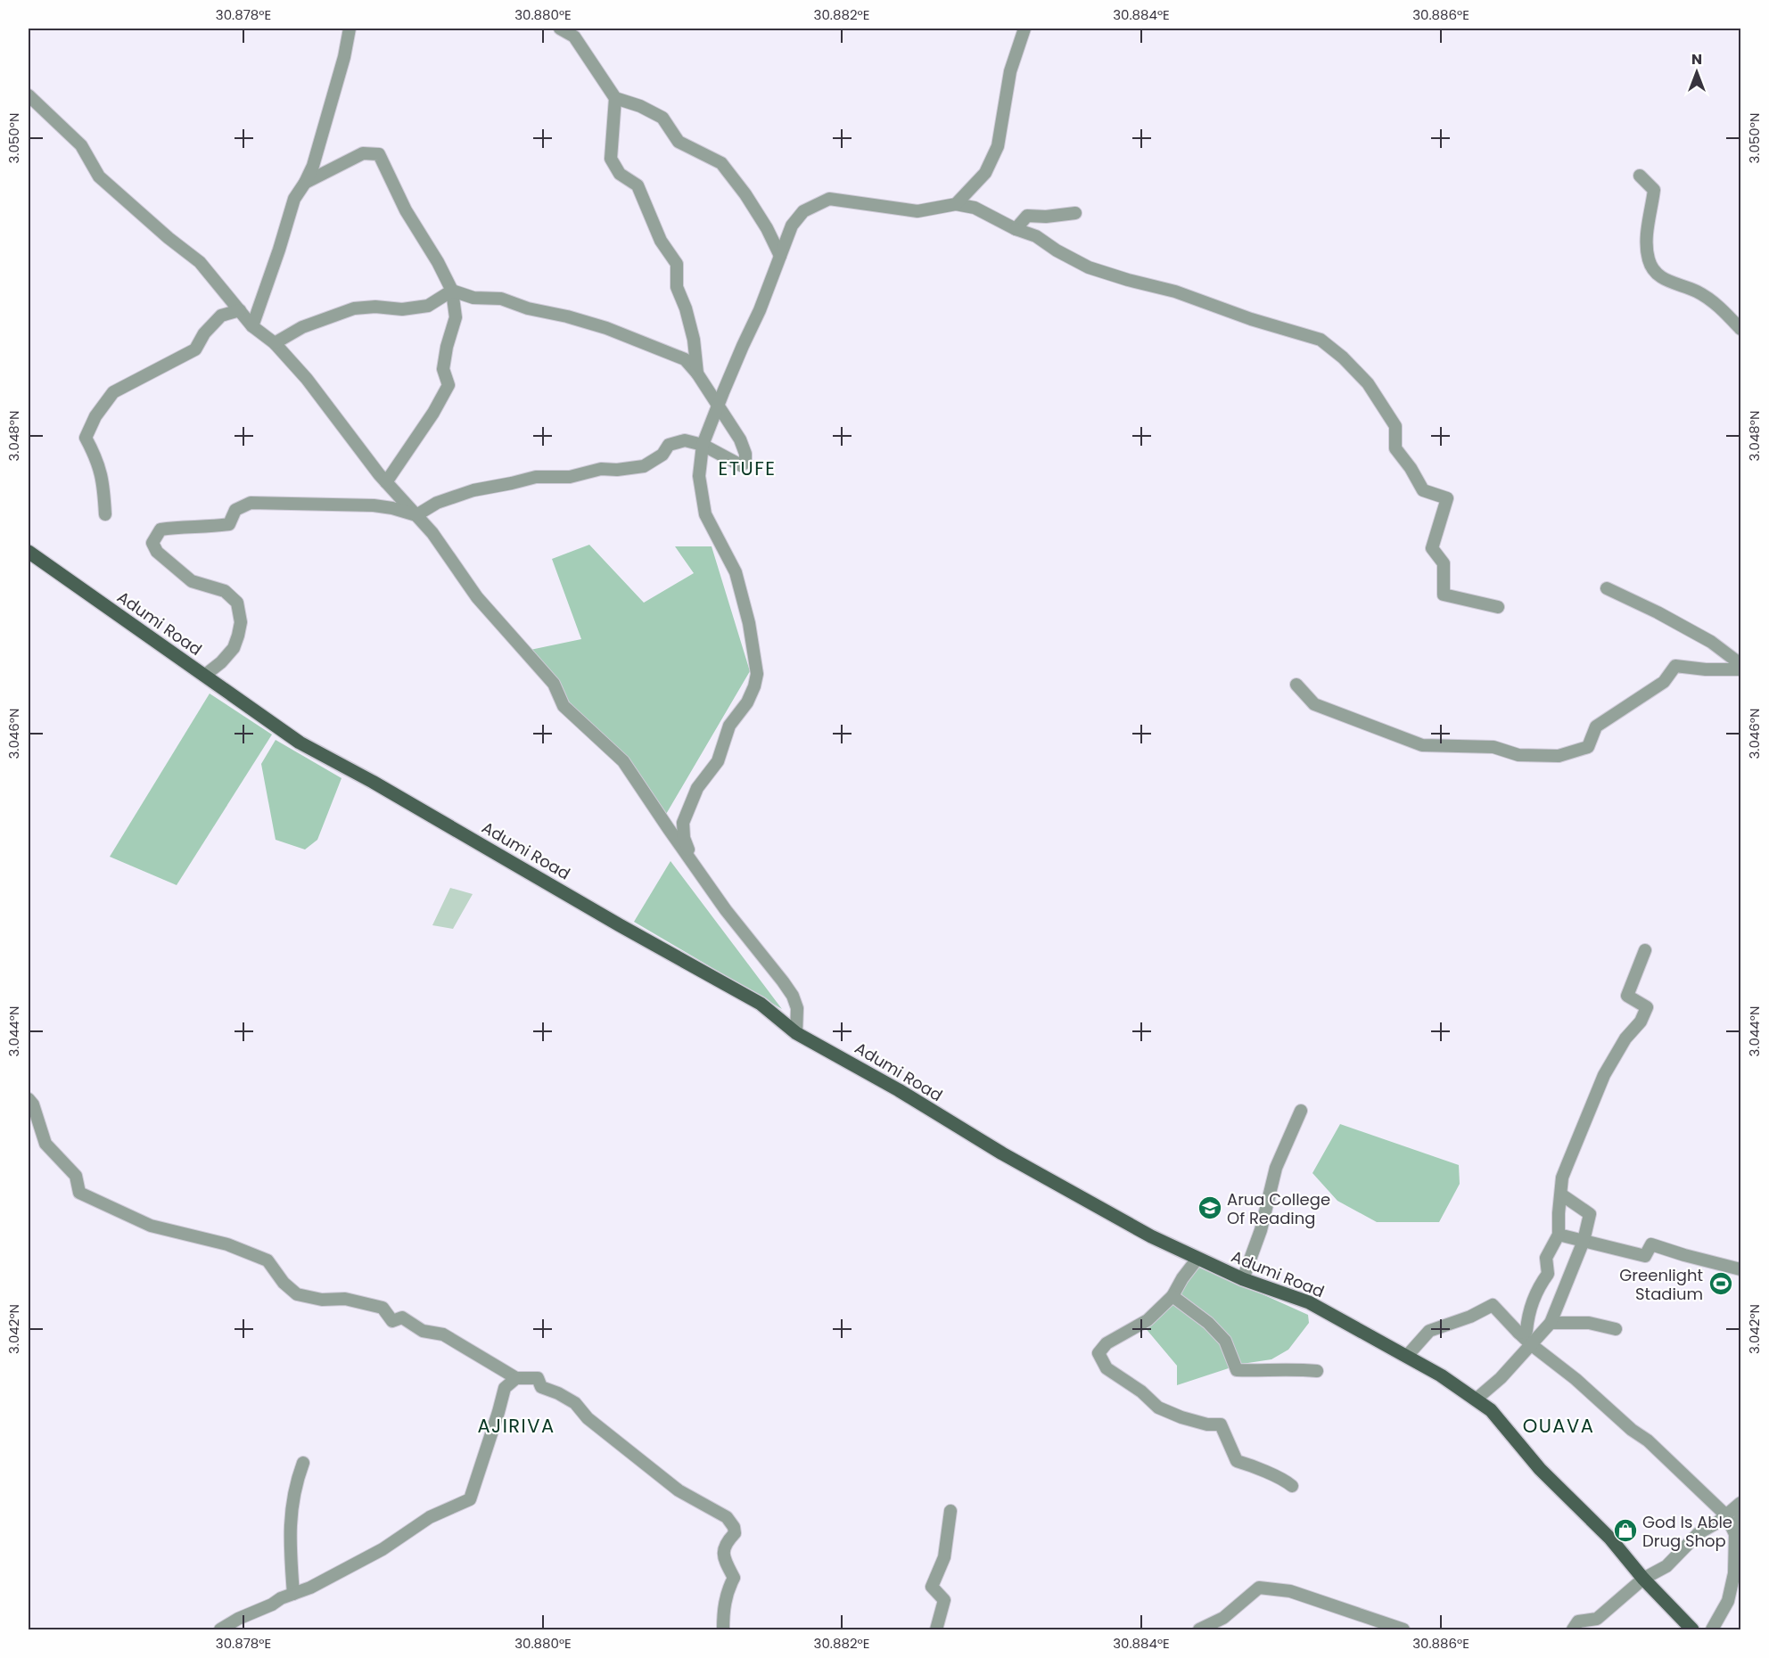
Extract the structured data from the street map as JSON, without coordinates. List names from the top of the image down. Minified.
{"streets":{"main road":["Adumi Road"]},"districts":["ETUFE","AJIRIVA","OUAVA"],"places":{"school or university":["Arua College Of Reading"],"sports":["Greenlight Stadium"],"shop":["God Is Able Drug Shop"]},"north":"top","coordinates":["30.878°E","30.880°E","30.882°E","30.884°E","30.886°E","3.050°N","3.048°N","3.046°N","3.044°N","3.042°N"]}
